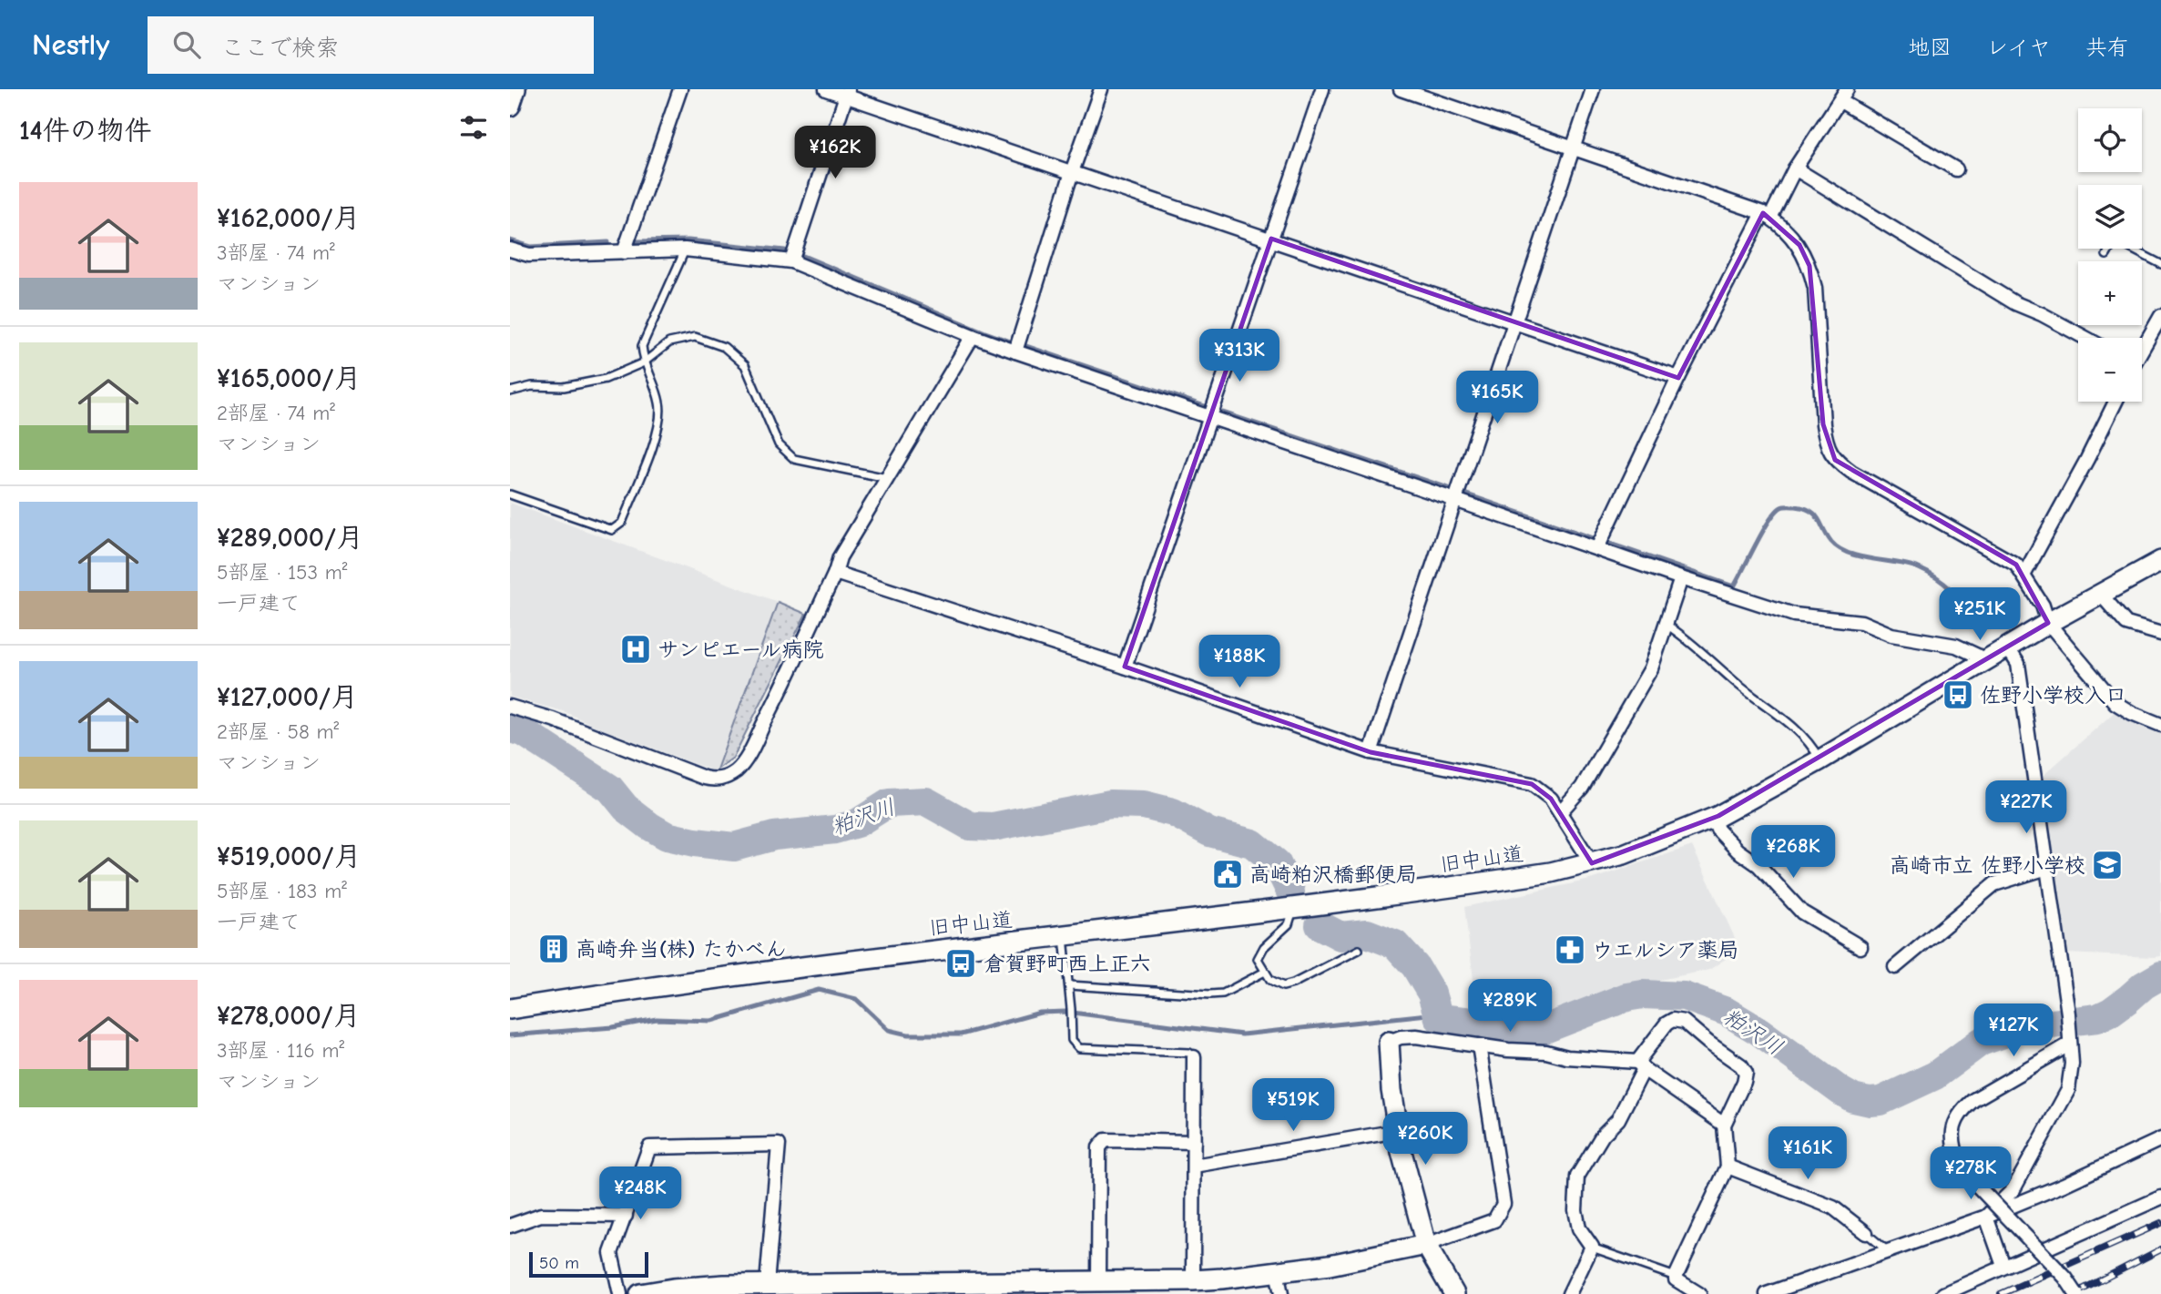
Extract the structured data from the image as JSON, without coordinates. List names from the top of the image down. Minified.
{"streets":{"main road":["旧中山道"]},"water":["粕沢川"],"places":{"hospital":["サンピエール病院"],"bus stop":["佐野小学校入口","倉賀野町西上正六"],"school or university":["高崎市立 佐野小学校"],"public building":["高崎粕沢橋郵便局"],"building":["高崎弁当(株) たかべん"],"pharmacy":["ウエルシア薬局"]},"scale_bar":"50 m","page":{"header":"Nestly","search":"ここで検索","nav":["地図","レイヤ","共有"],"heading":"14件の物件","map_buttons":["+","−"],"price":["¥162K","¥313K","¥165K","¥251K","¥188K","¥227K","¥268K","¥289K","¥127K","¥519K","¥260K","¥161K","¥278K","¥248K"],"list":[{"name":"¥162,000/月","note":"3部屋 · 74 m² · マンション"},{"name":"¥165,000/月","note":"2部屋 · 74 m² · マンション"},{"name":"¥289,000/月","note":"5部屋 · 153 m² · 一戸建て"},{"name":"¥127,000/月","note":"2部屋 · 58 m² · マンション"},{"name":"¥519,000/月","note":"5部屋 · 183 m² · 一戸建て"},{"name":"¥278,000/月","note":"3部屋 · 116 m² · マンション"}],"scale":"50 m"}}
